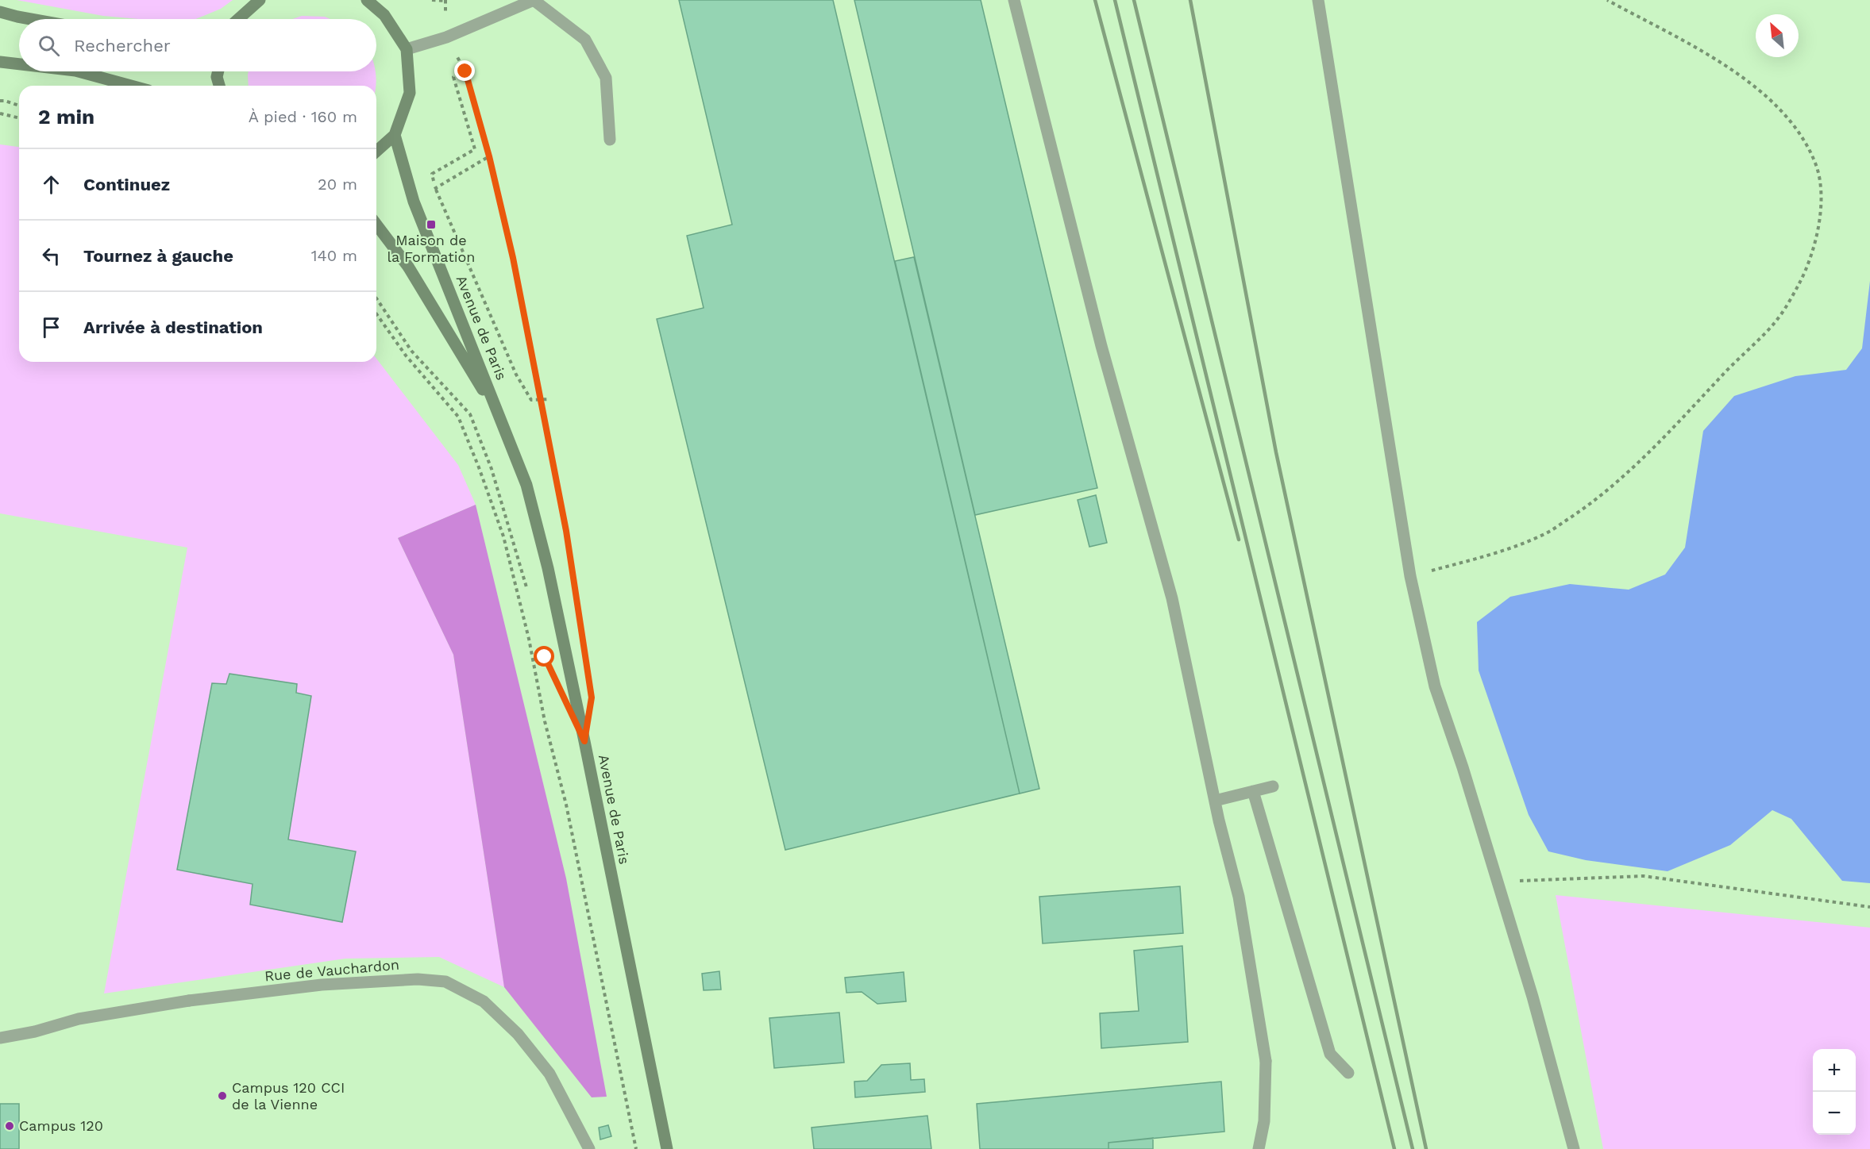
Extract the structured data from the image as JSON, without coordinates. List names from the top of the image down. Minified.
{"streets":{"main road":["Avenue de Paris"],"street":["Rue de Vauchardon"]},"places":{"transit":["Maison de la Formation"],"other":["Campus 120 CCI de la Vienne","Campus 120"]},"north":"top left","page":{"search":"Rechercher","heading":["2 min","À pied · 160 m"],"list":[["Continuez","20 m"],["Tournez à gauche","140 m"],"Arrivée à destination"],"map_buttons":["+","−"]}}
